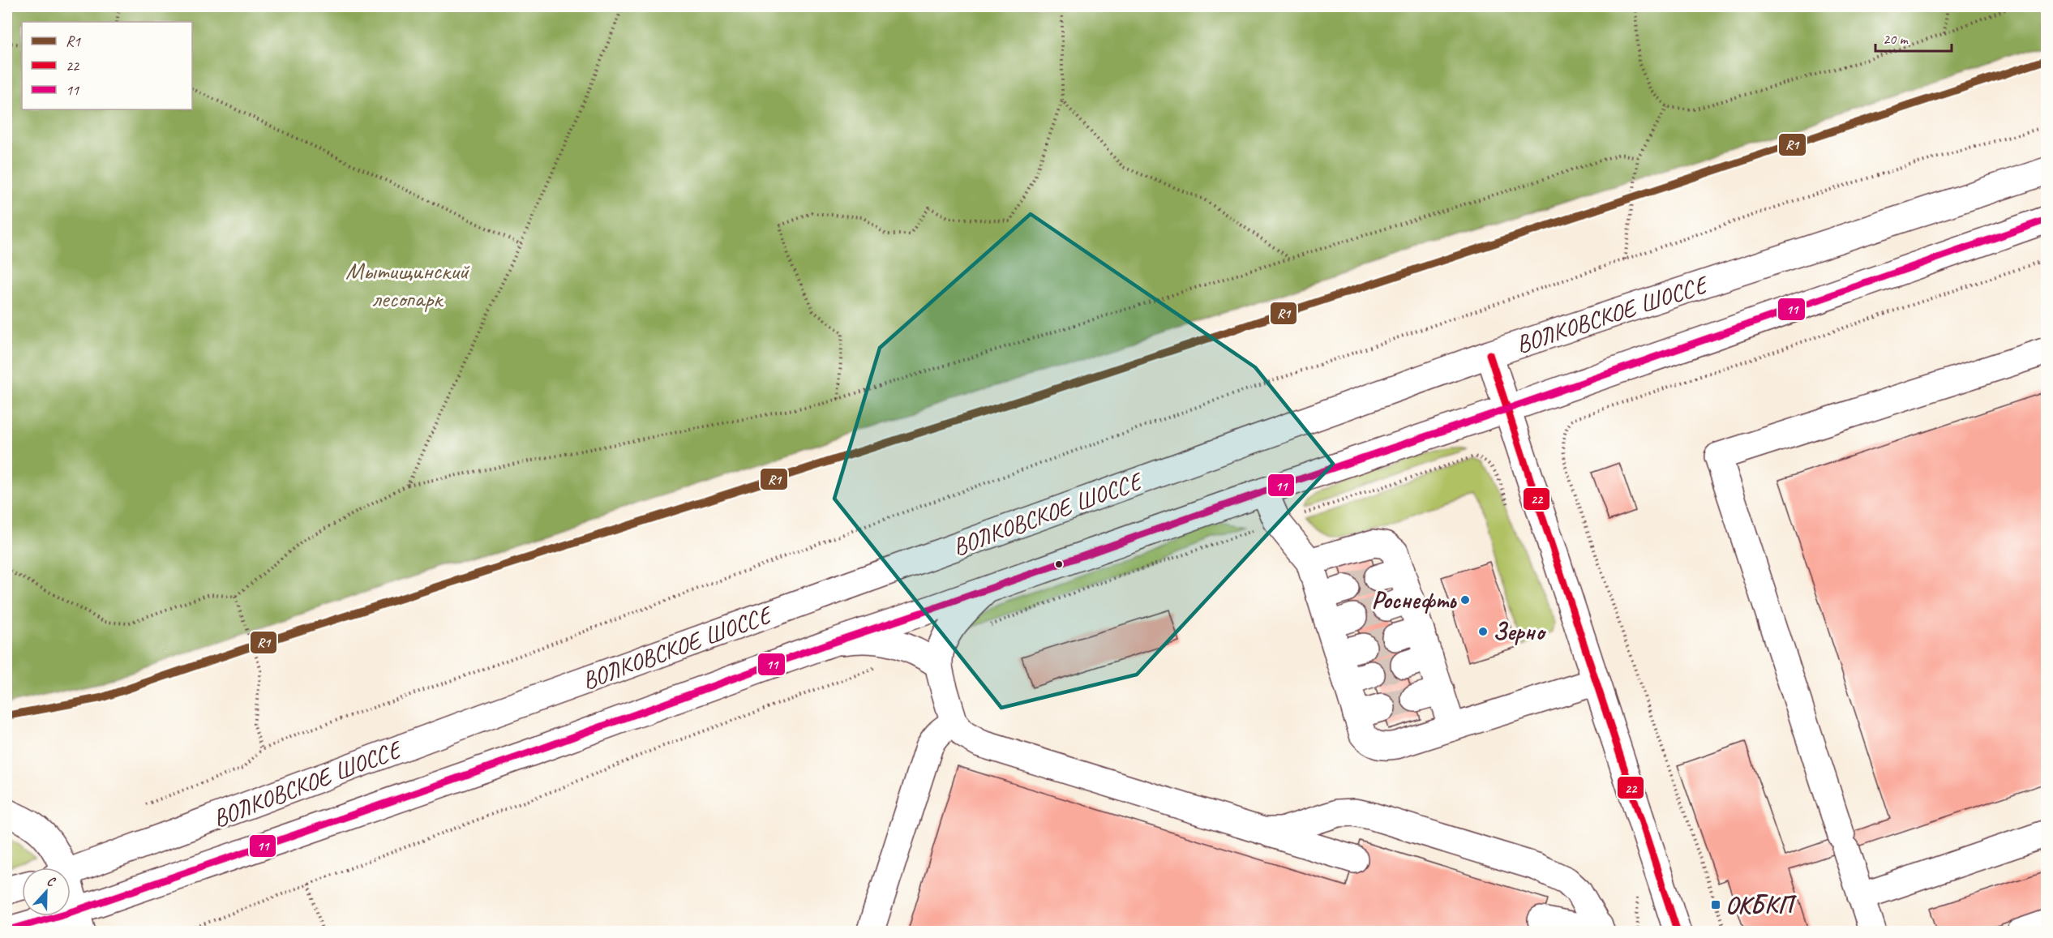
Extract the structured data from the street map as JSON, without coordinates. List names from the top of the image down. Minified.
{"streets":{"main road":["ВОЛКОВСКОЕ ШОССЕ"]},"parks":["Мытищинский лесопарк"],"places":{"other":["Роснефть","Зерно"],"transit":["ОКБКП"]},"lines":["transit line R1","transit line 11","transit line 22"],"legend":["R1","22","11"],"scale_bar":"20 m","north":"top"}
